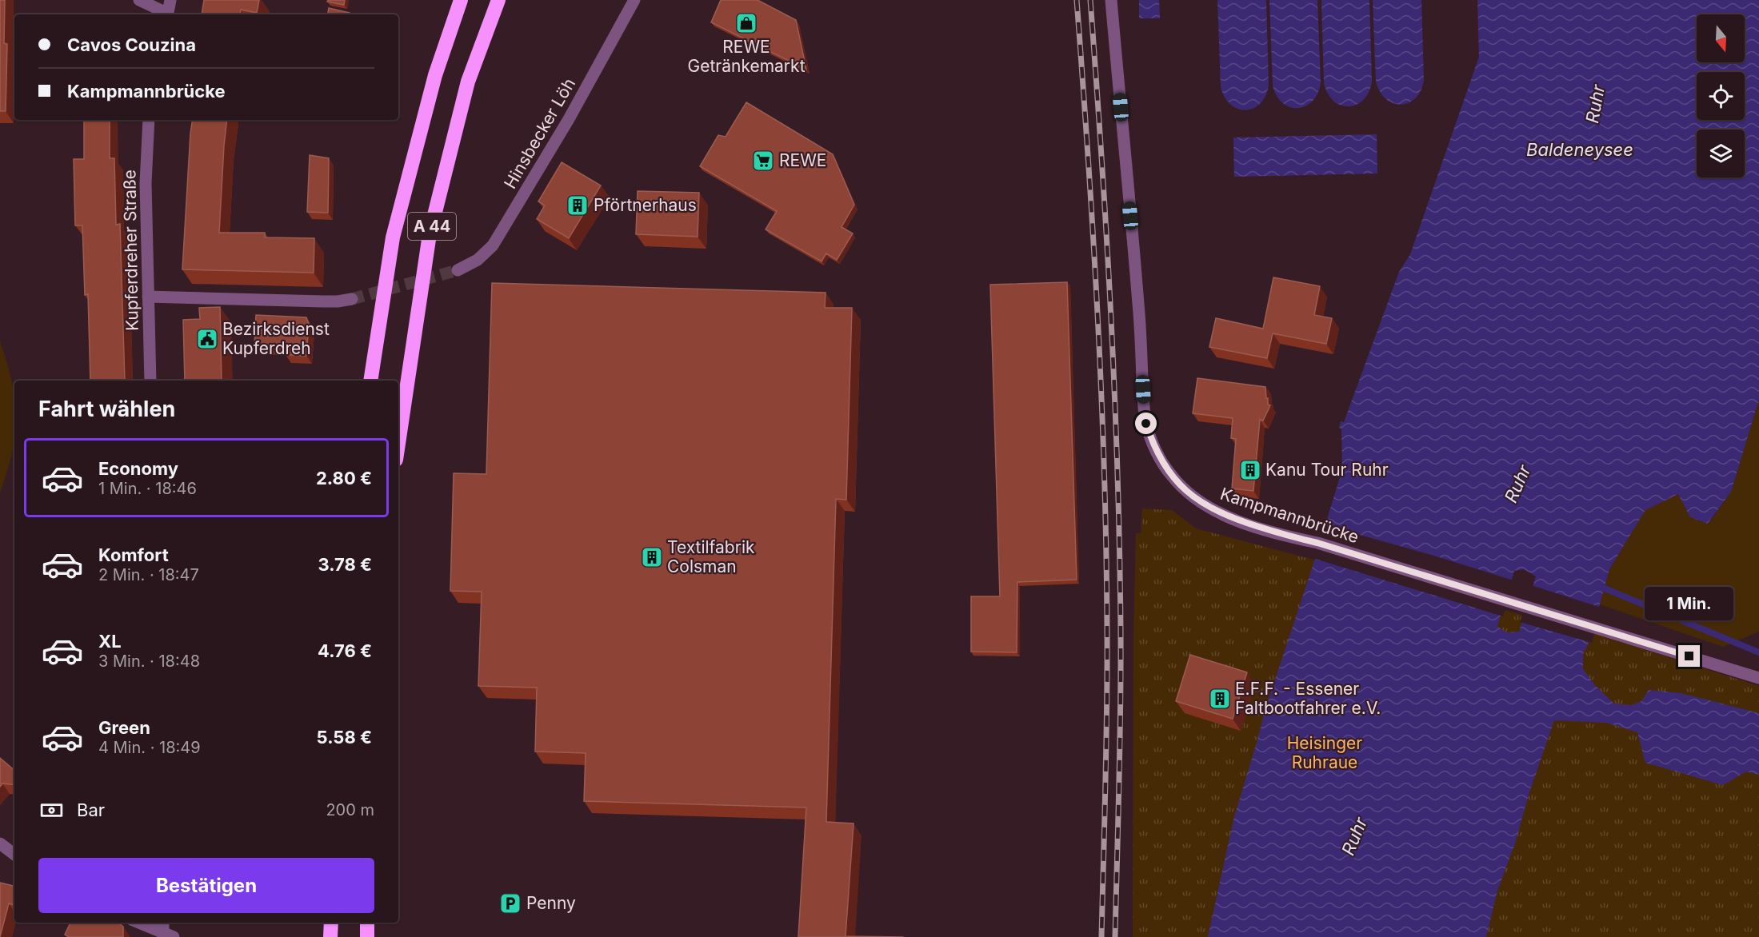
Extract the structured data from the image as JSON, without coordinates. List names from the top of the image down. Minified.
{"streets":{"highway":["A 44"],"street":["Hinsbecker Löh","Kupferdreher Straße","Kampmannbrücke"]},"water":["Ruhr","Baldeneysee"],"parks":["Heisinger Ruhraue"],"places":{"shop":["REWE Getränkemarkt"],"supermarket":["REWE"],"building":["Pförtnerhaus","Kanu Tour Ruhr","Textilfabrik Colsman","E.F.F. - Essener Faltbootfahrer e.V."],"public building":["Bezirksdienst Kupferdreh"],"parking":["Penny"]},"north":"bottom","page":{"banner":["Cavos Couzina","Kampmannbrücke"],"heading":"Fahrt wählen","list":[{"name":"Economy","note":"1 Min. · 18:46","value":"2.80 €"},{"name":"Komfort","note":"2 Min. · 18:47","value":"3.78 €"},{"name":"XL","note":"3 Min. · 18:48","value":"4.76 €"},{"name":"Green","note":"4 Min. · 18:49","value":"5.58 €"}],"bubble":"1 Min.","pay":["Bar","200 m"],"buttons":"Bestätigen"}}
